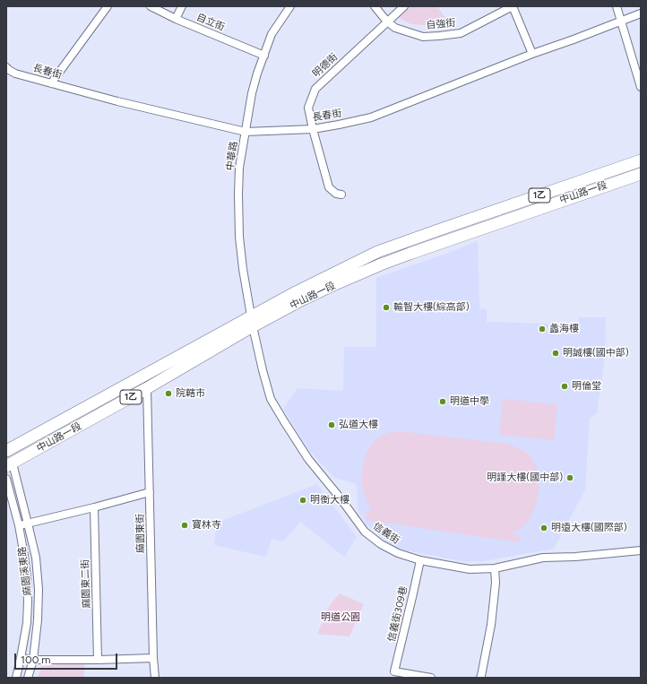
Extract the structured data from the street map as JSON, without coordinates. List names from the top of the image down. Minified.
{"streets":{"main road":["中山路一段","1乙"],"street":["自立街","自強街","明德街","長春街","中華路","麻園東街","信義街","麻園溪東路","麻園東二街","信義街309巷"]},"crossings":[["自立街","中華路"],["自強街","明德街"],["明德街","長春街"],["長春街","中華路"],["中華路","中山路一段"],["中華路","信義街"],["中山路一段","麻園東街"],["中山路一段","信義街"],["中山路一段","麻園溪東路"],["信義街","信義街309巷"]],"parks":["明道公園"],"places":["輸智大樓(綜高部)","蠡海樓","明誠樓(國中部)","明倫堂","院轄市","明道中學","弘道大樓","明謹大樓(國中部)","明衡大樓","寶林寺","明遠大樓(國際部)"],"scale_bar":"100 m"}
